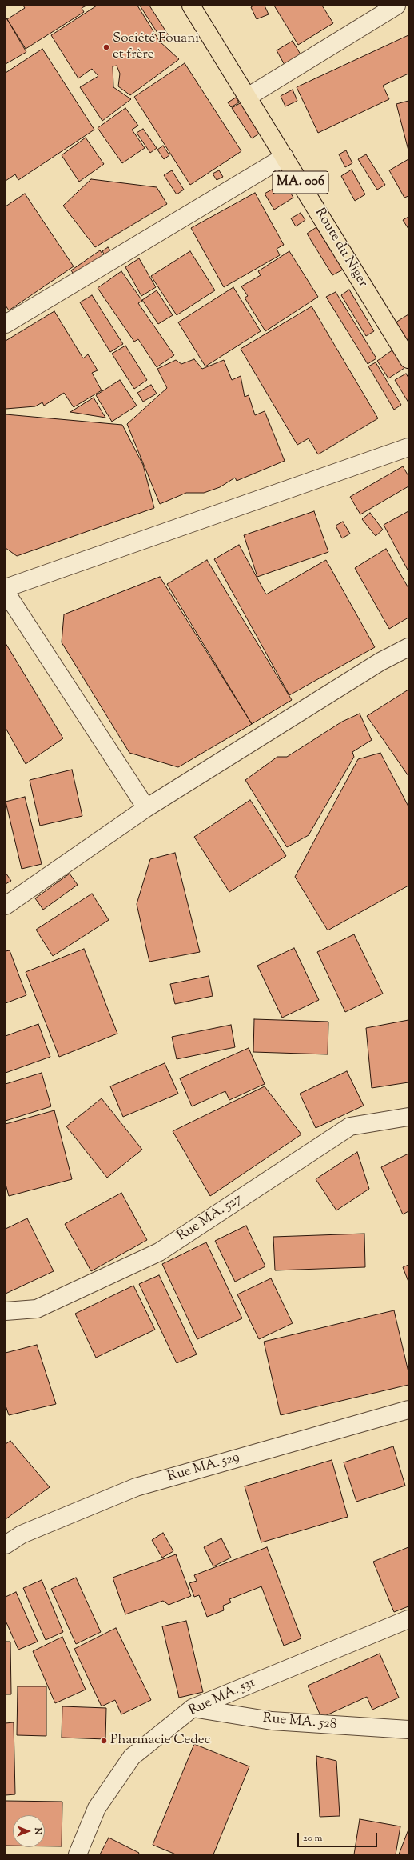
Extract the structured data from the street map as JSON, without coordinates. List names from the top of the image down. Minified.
{"streets":{"main road":["MA. 006","Route du Niger"],"street":["Rue MA. 527","Rue MA. 529","Rue MA. 531","Rue MA. 528"]},"crossings":[["Rue MA. 531","Rue MA. 528"]],"places":["Société Fouani et frère","Pharmacie Cedec"],"scale_bar":"20 m","north":"right"}
